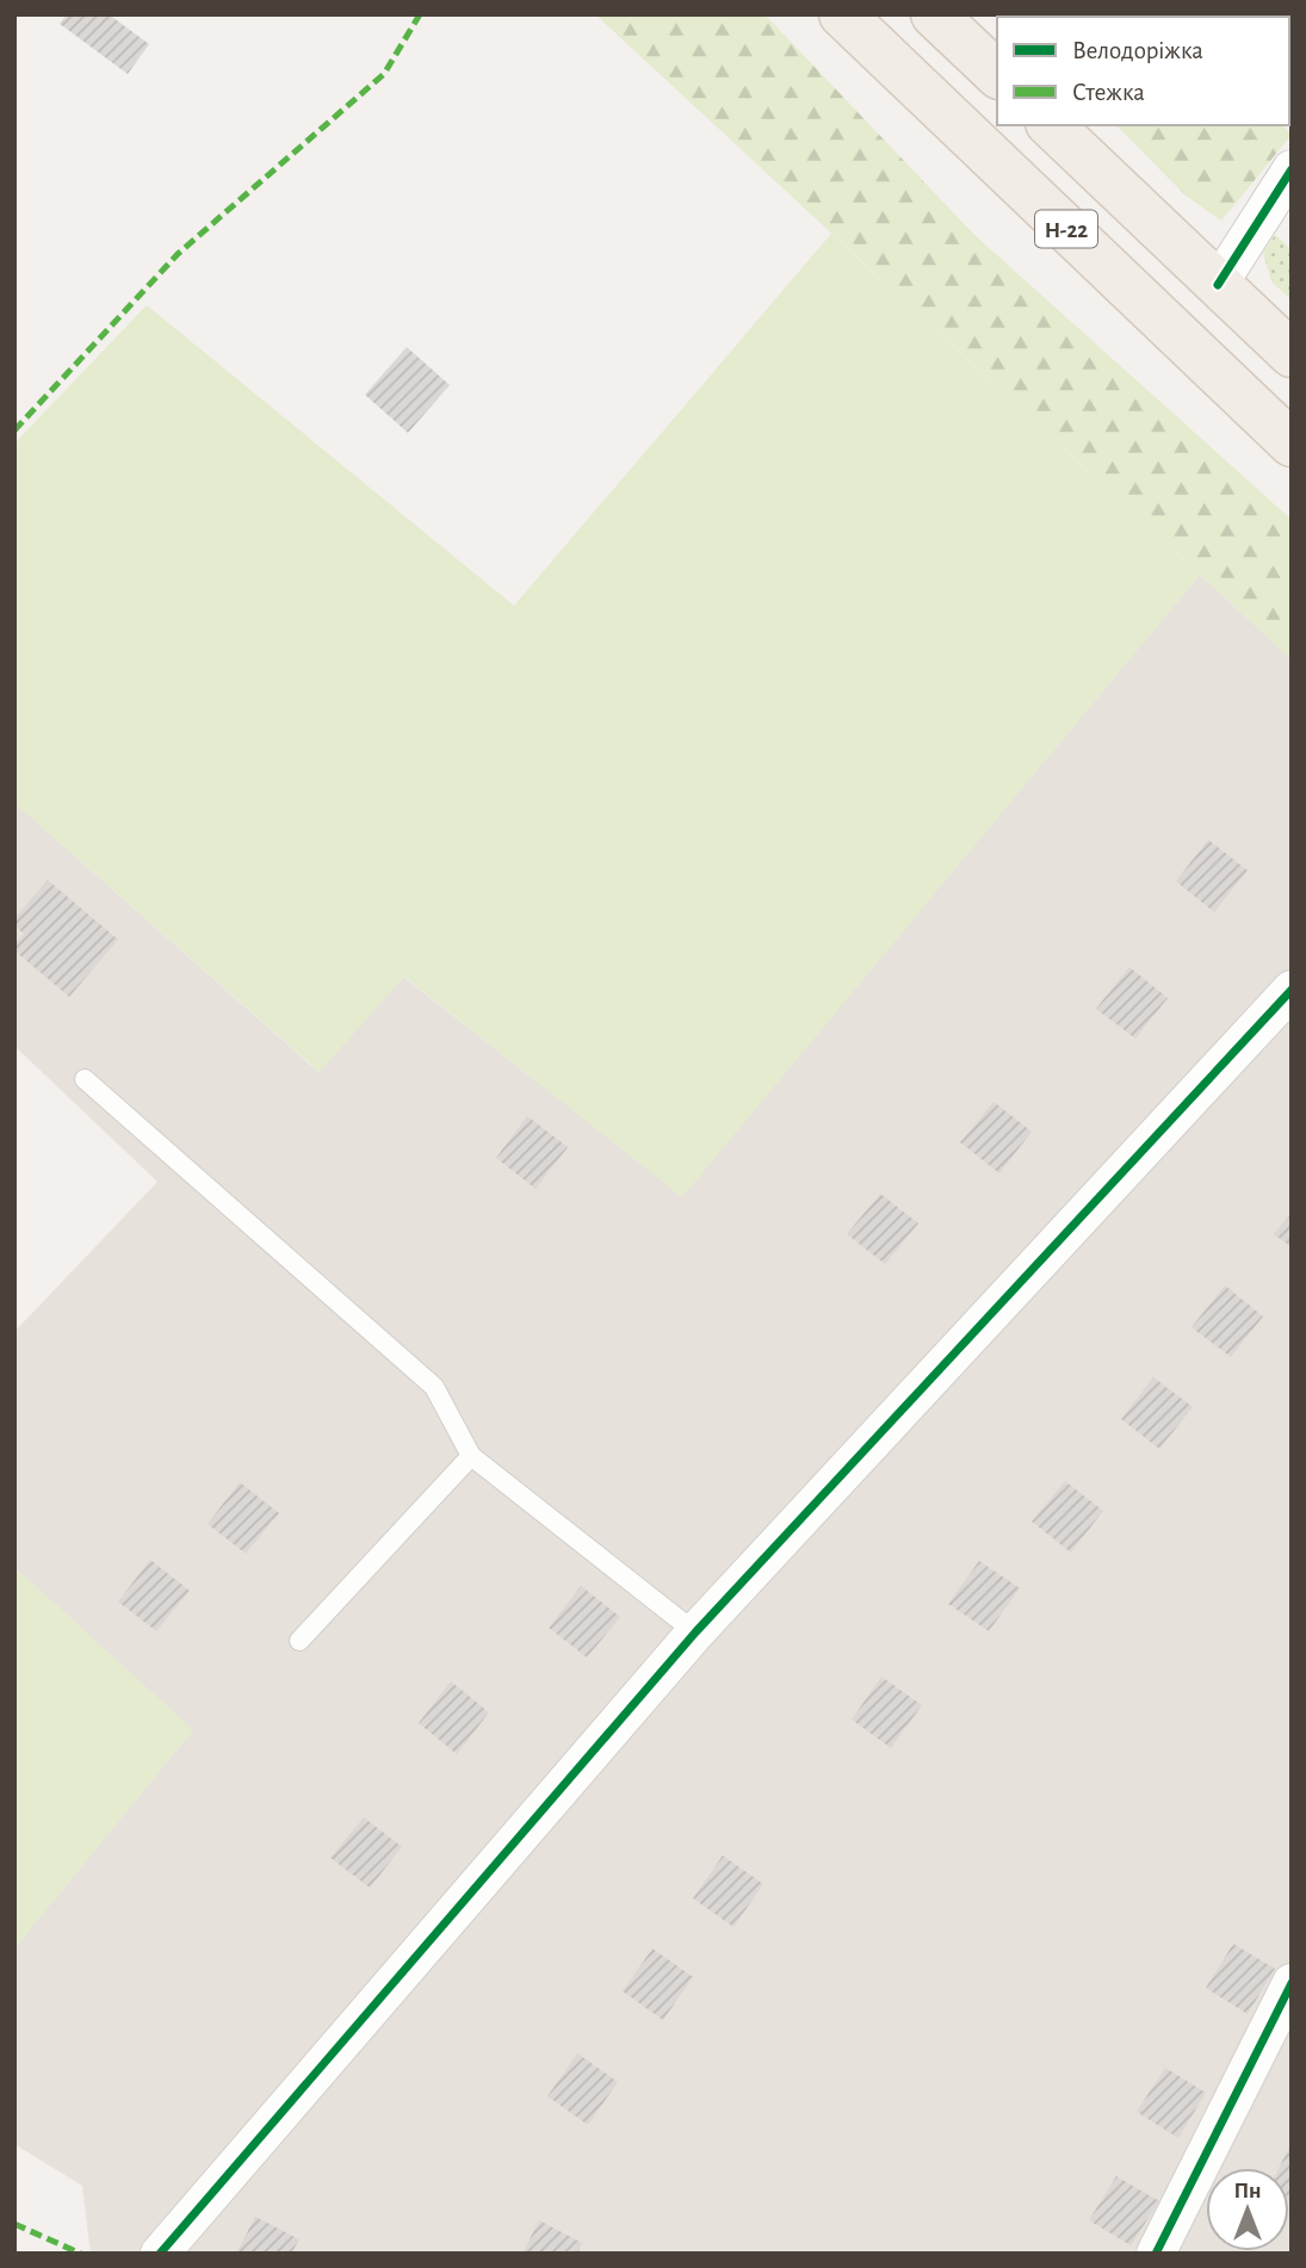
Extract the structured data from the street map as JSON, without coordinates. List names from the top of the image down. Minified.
{"streets":{"main road":["Н-22"]},"legend":["Велодоріжка","Стежка"],"north":"top"}
